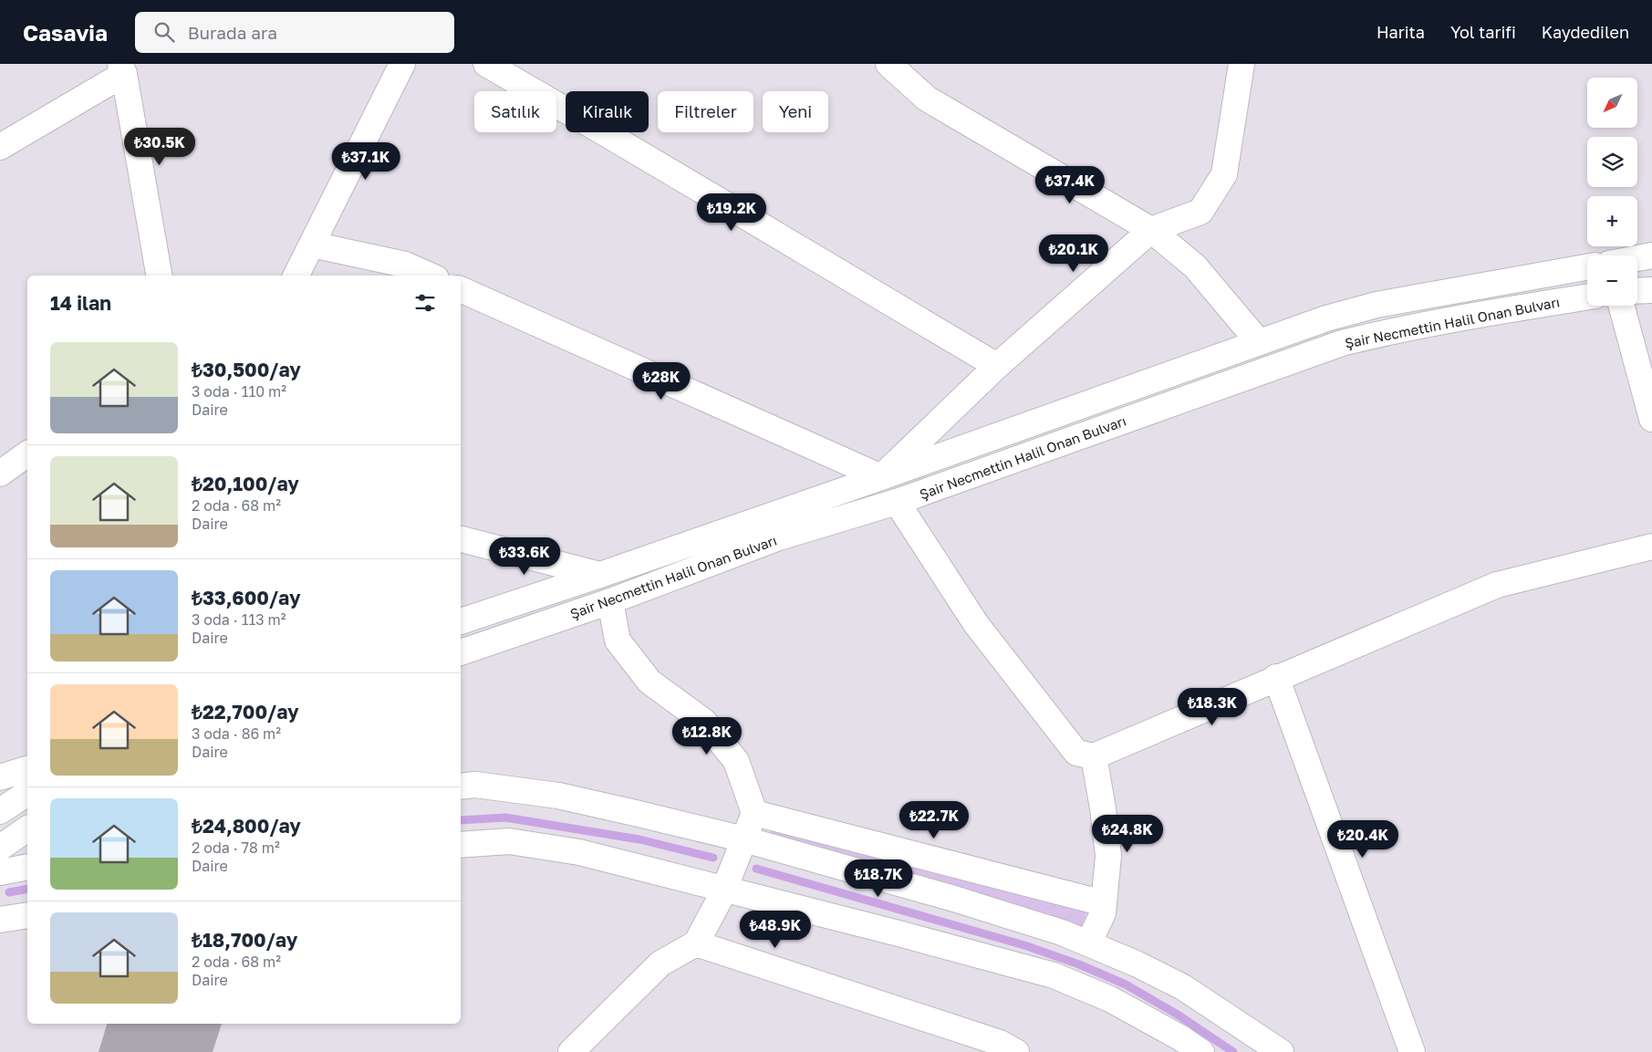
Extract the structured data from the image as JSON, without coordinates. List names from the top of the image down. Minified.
{"streets":{"street":["Şair Necmettin Halil Onan Bulvarı"]},"north":"bottom left","page":{"header":"Casavia","search":"Burada ara","nav":["Harita","Yol tarifi","Kaydedilen"],"map_buttons":["+","−"],"chip":["Satılık","Kiralık","Filtreler","Yeni"],"price":["₺30.5K","₺37.1K","₺37.4K","₺19.2K","₺20.1K","₺28K","₺33.6K","₺18.3K","₺12.8K","₺22.7K","₺24.8K","₺20.4K","₺18.7K","₺48.9K"],"heading":"14 ilan","list":[{"name":"₺30,500/ay","note":"3 oda · 110 m² · Daire"},{"name":"₺20,100/ay","note":"2 oda · 68 m² · Daire"},{"name":"₺33,600/ay","note":"3 oda · 113 m² · Daire"},{"name":"₺22,700/ay","note":"3 oda · 86 m² · Daire"},{"name":"₺24,800/ay","note":"2 oda · 78 m² · Daire"},{"name":"₺18,700/ay","note":"2 oda · 68 m² · Daire"}]}}
